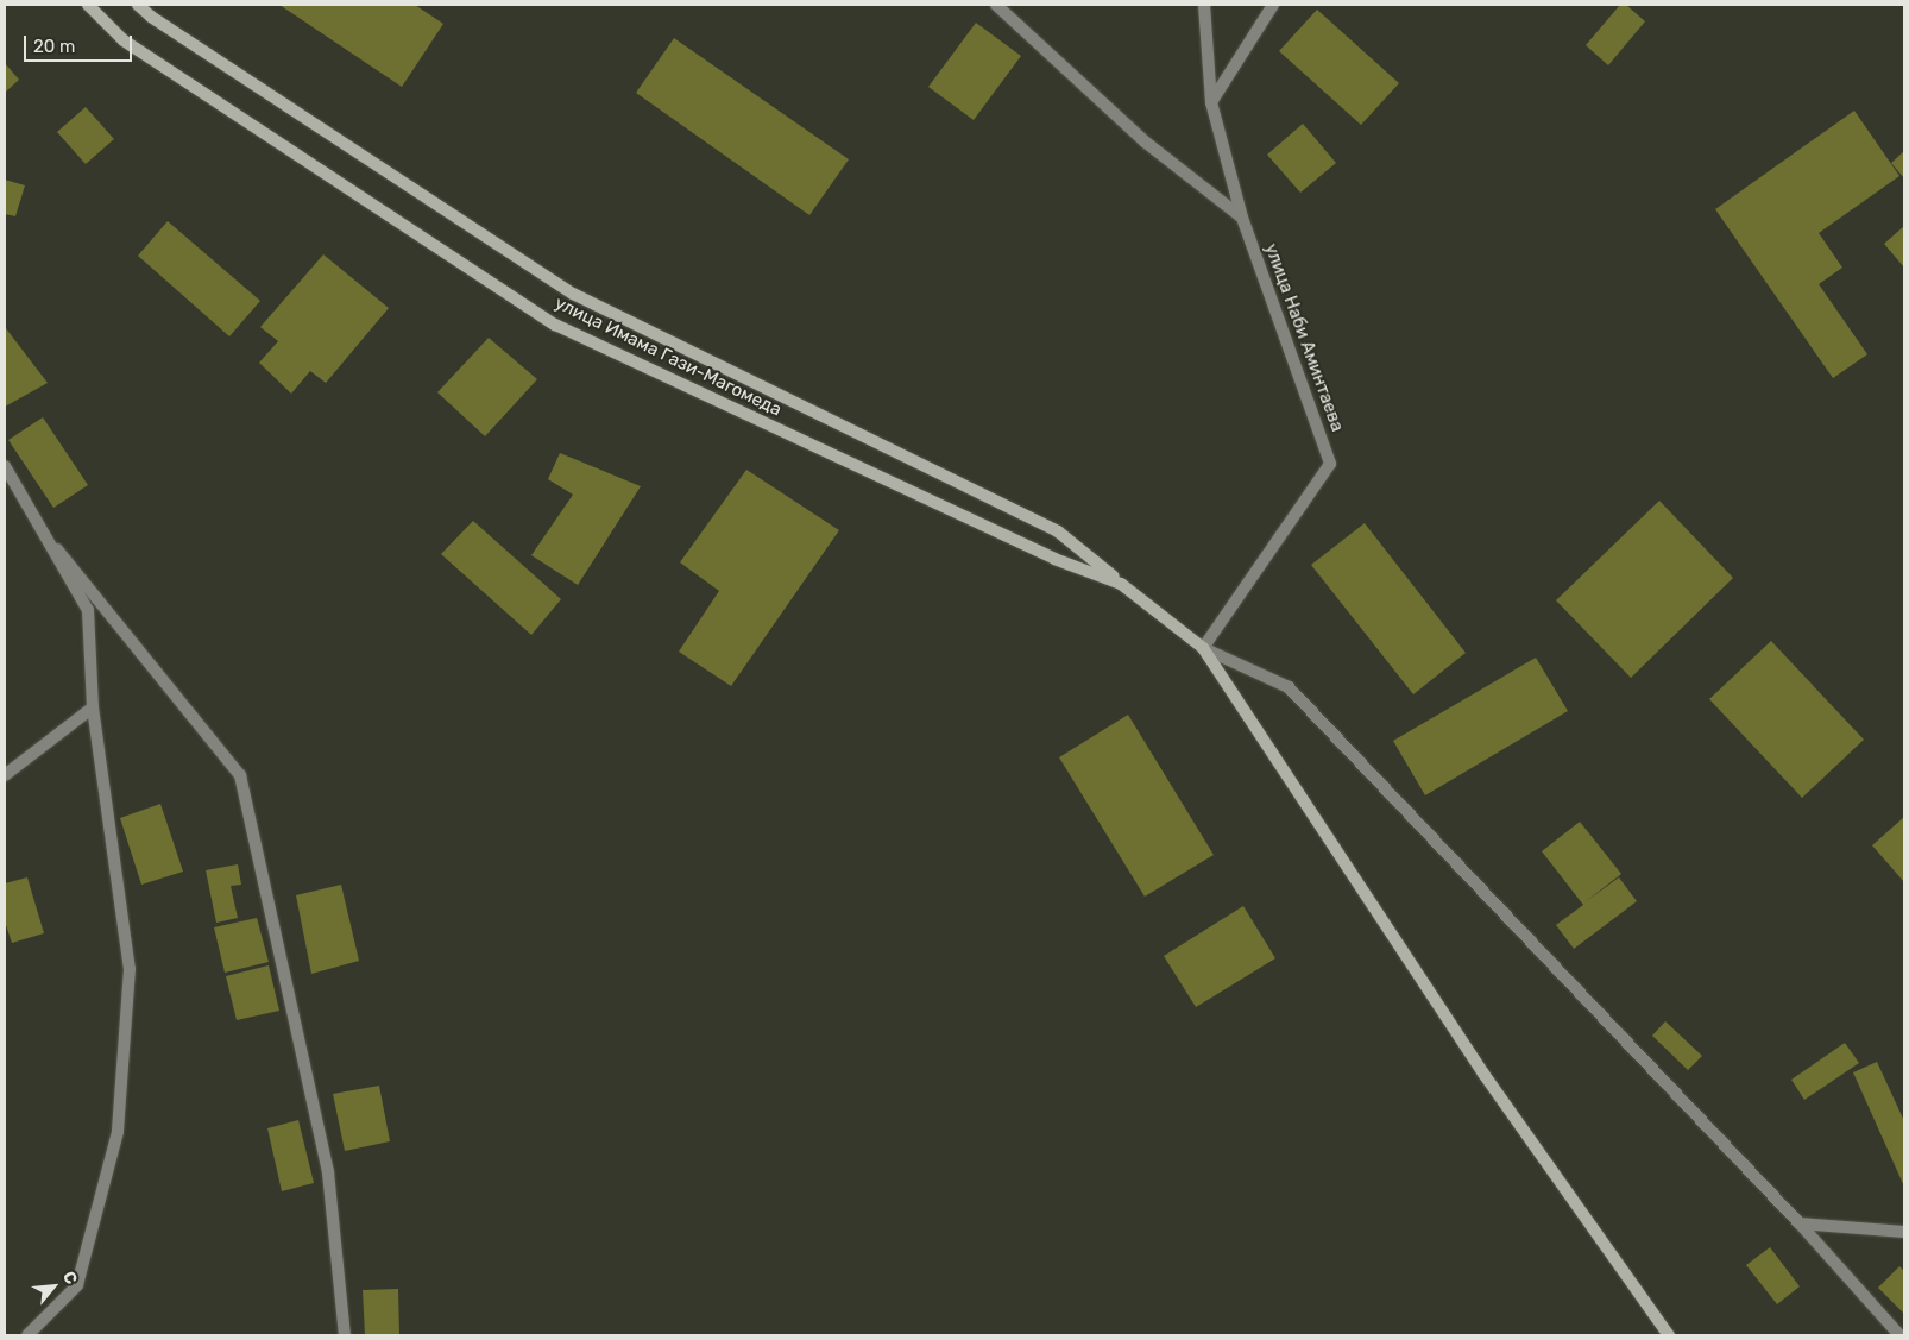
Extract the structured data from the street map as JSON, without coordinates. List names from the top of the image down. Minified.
{"streets":{"main road":["улица Имама Гази-Магомеда"],"street":["улица Наби Аминтаева"]},"crossings":[["улица Наби Аминтаева","улица Имама Гази-Магомеда"]],"scale_bar":"20 m","north":"top right"}
